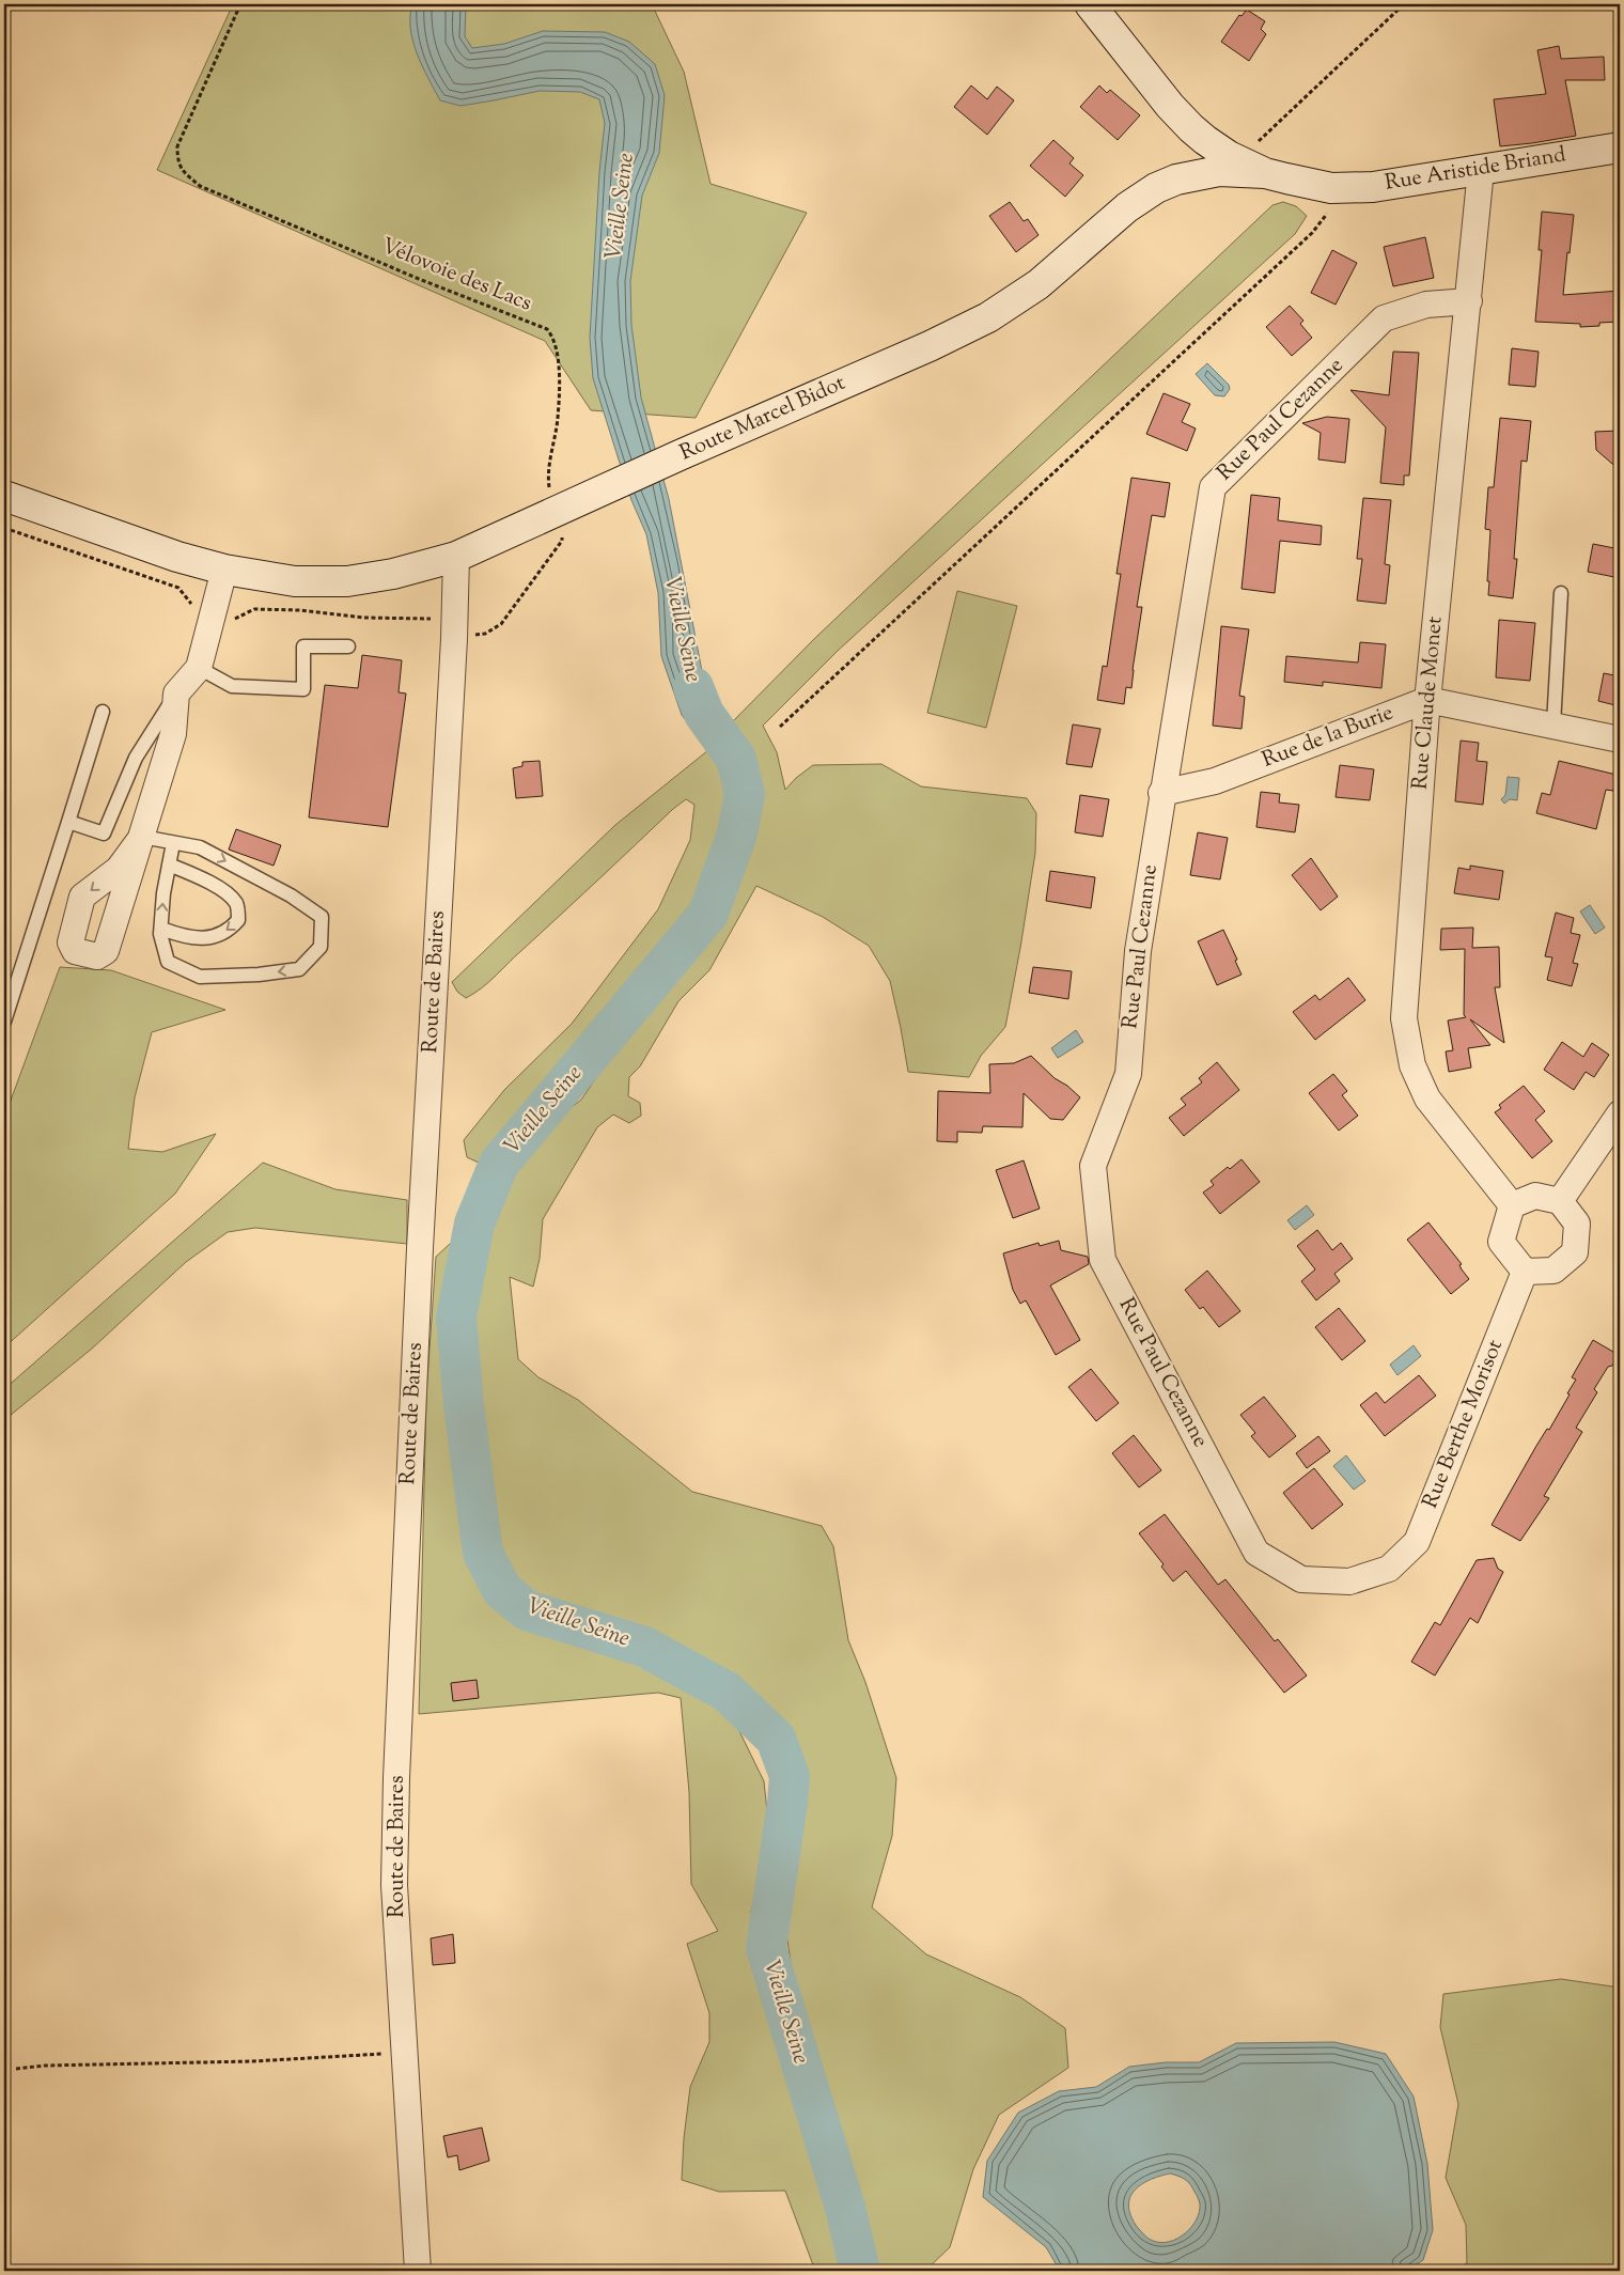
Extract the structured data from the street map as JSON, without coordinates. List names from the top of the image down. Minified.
{"streets":{"street":["Rue Aristide Briand","Route Marcel Bidot","Rue Paul Cezanne","Rue Claude Monet","Rue de la Burie","Route de Baires","Rue Berthe Morisot"],"path":["Vélovoie des Lacs"]},"crossings":[["Rue Aristide Briand","Route Marcel Bidot"],["Rue Aristide Briand","Rue Claude Monet"],["Vélovoie des Lacs","Route Marcel Bidot"],["Vélovoie des Lacs","Route de Baires"],["Route Marcel Bidot","Route de Baires"],["Rue Paul Cezanne","Rue Claude Monet"],["Rue Paul Cezanne","Rue de la Burie"],["Rue Paul Cezanne","Rue Berthe Morisot"],["Rue Claude Monet","Rue de la Burie"],["Rue Claude Monet","Rue Berthe Morisot"]],"water":["Vieille Seine"]}
